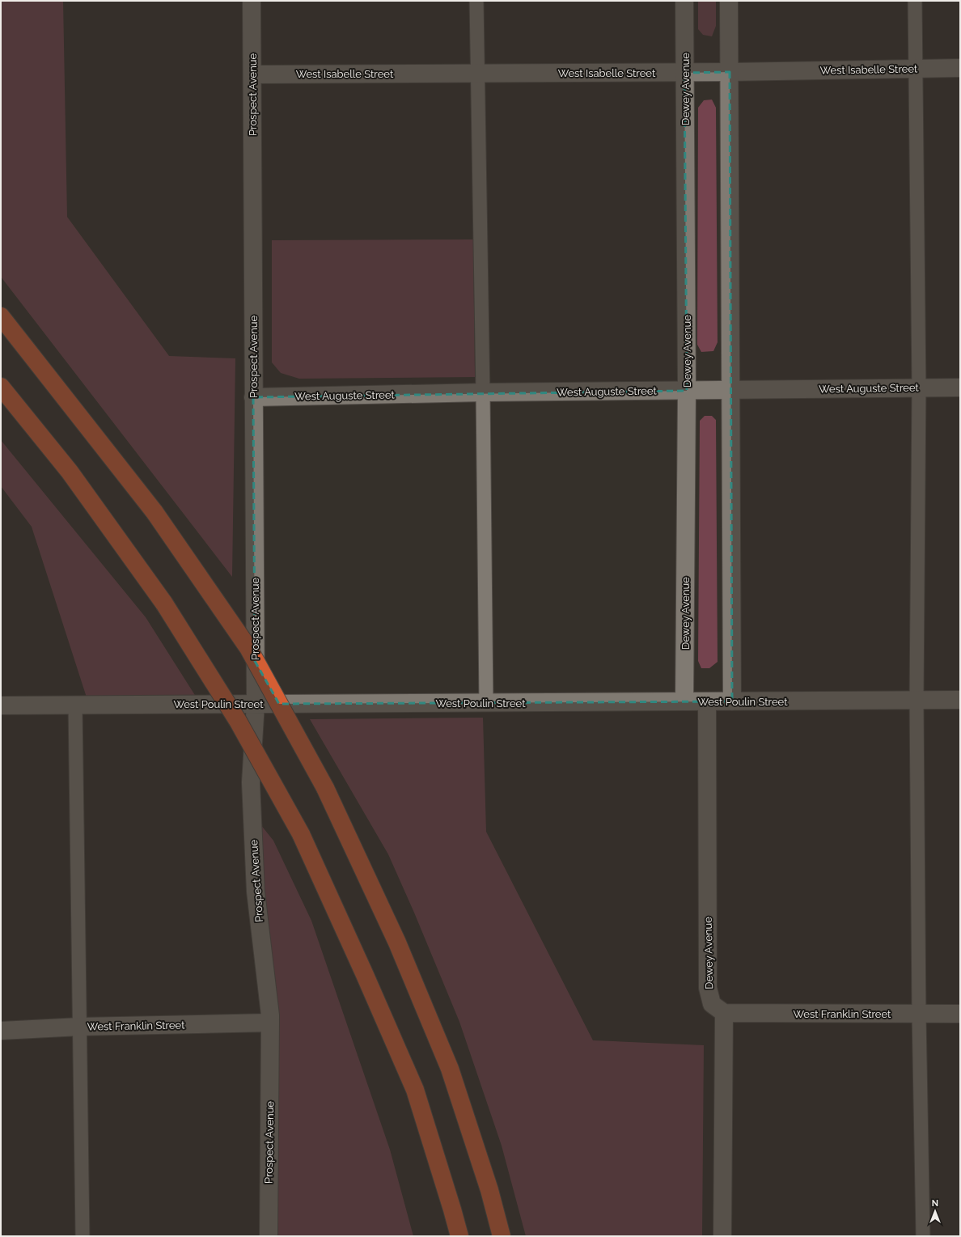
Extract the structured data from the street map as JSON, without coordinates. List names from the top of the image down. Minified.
{"streets":{"street":["West Isabelle Street","Dewey Avenue","Prospect Avenue","West Auguste Street","West Poulin Street","West Franklin Street"]},"crossings":[["West Isabelle Street","Dewey Avenue"],["West Isabelle Street","Prospect Avenue"],["Dewey Avenue","West Auguste Street"],["Dewey Avenue","West Poulin Street"],["Dewey Avenue","West Franklin Street"],["Prospect Avenue","West Auguste Street"],["Prospect Avenue","West Poulin Street"],["Prospect Avenue","West Franklin Street"]],"north":"top"}
